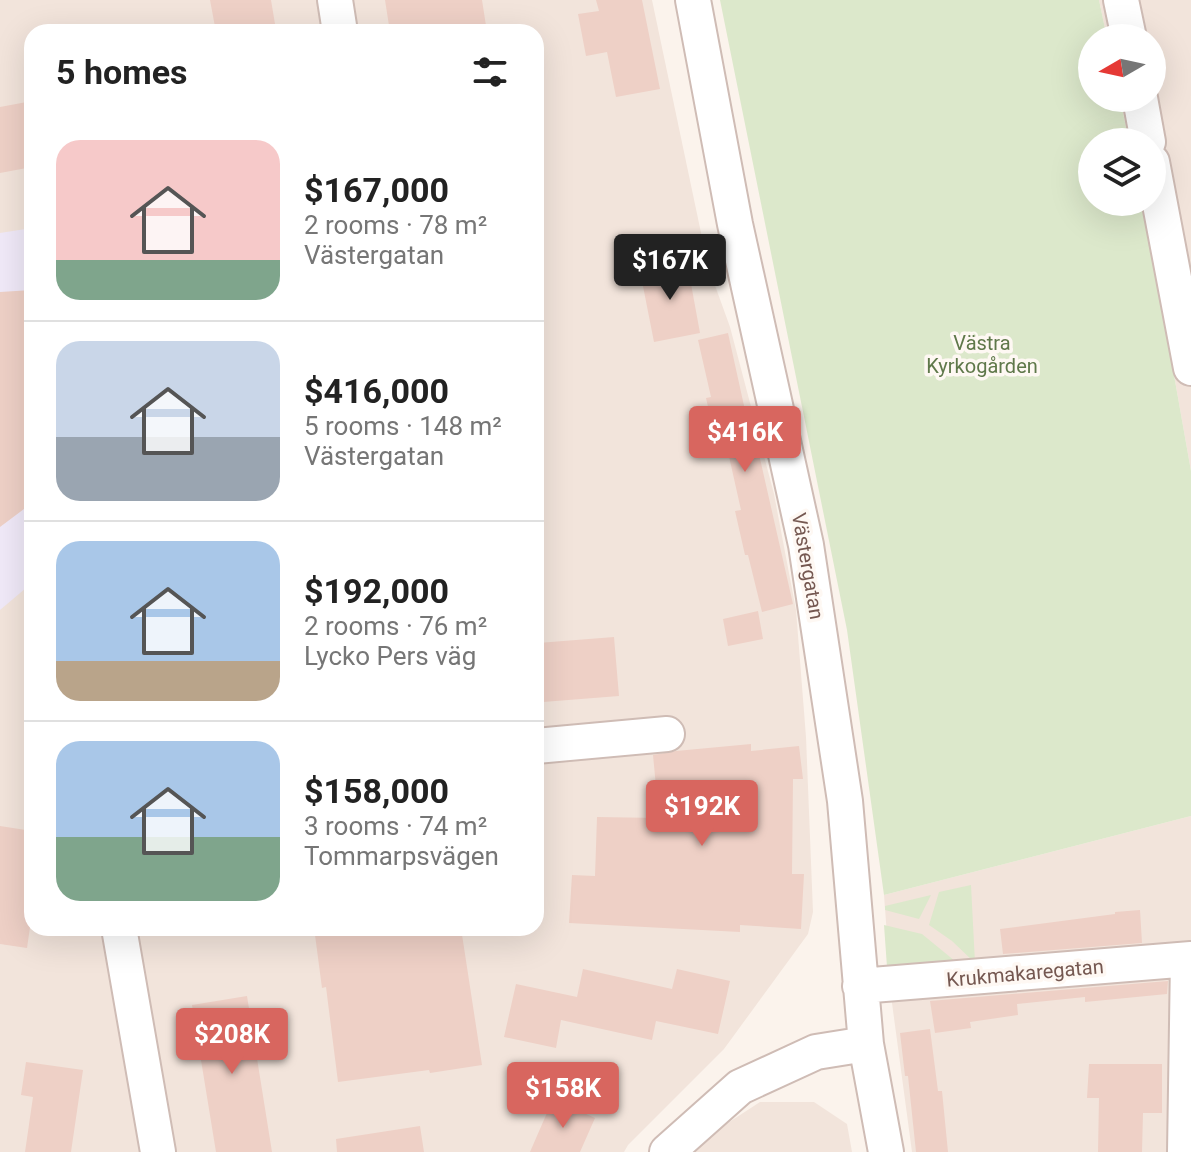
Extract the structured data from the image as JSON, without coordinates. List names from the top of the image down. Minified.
{"streets":{"street":["Västergatan","Krukmakaregatan"]},"crossings":[["Västergatan","Krukmakaregatan"]],"parks":["Västra Kyrkogården"],"north":"left","page":{"heading":"5 homes","list":[{"name":"$167,000","note":"2 rooms · 78 m² · Västergatan"},{"name":"$416,000","note":"5 rooms · 148 m² · Västergatan"},{"name":"$192,000","note":"2 rooms · 76 m² · Lycko Pers väg"},{"name":"$158,000","note":"3 rooms · 74 m² · Tommarpsvägen"}],"price":["$167K","$416K","$192K","$208K","$158K"]}}
